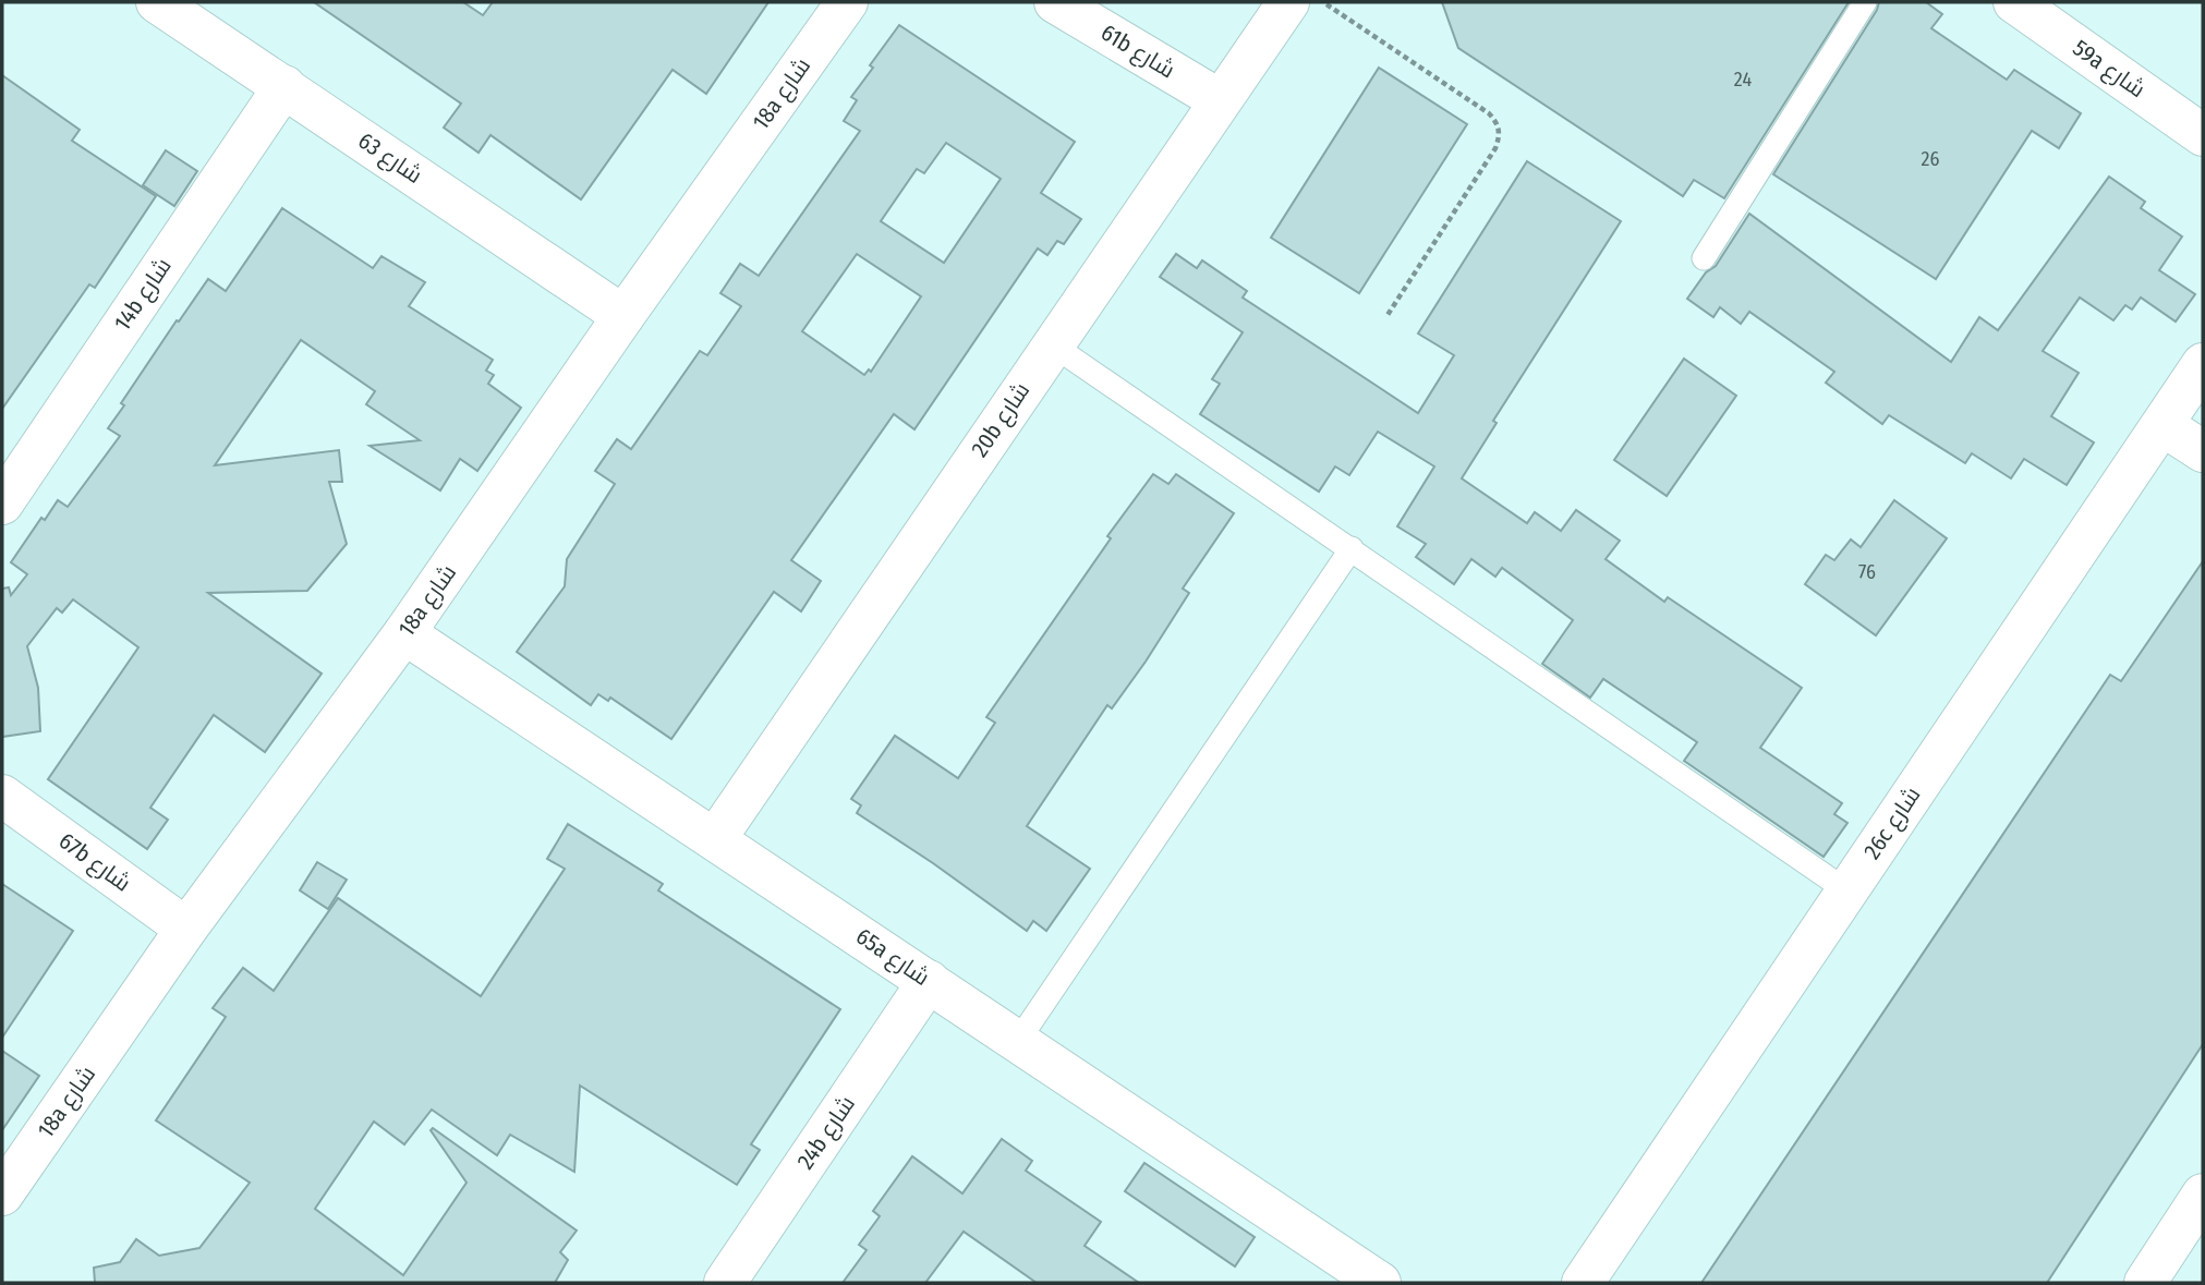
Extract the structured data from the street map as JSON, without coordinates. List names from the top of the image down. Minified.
{"streets":{"street":["61b شارع","59a شارع","18a شارع","شارع 63","14b شارع","20b شارع","26c شارع","67b شارع","65a شارع","24b شارع"]},"crossings":[["61b شارع","20b شارع"],["18a شارع","شارع 63"],["18a شارع","67b شارع"],["18a شارع","65a شارع"],["شارع 63","14b شارع"],["20b شارع","65a شارع"],["65a شارع","24b شارع"]],"house_numbers":["24","26","76"]}
